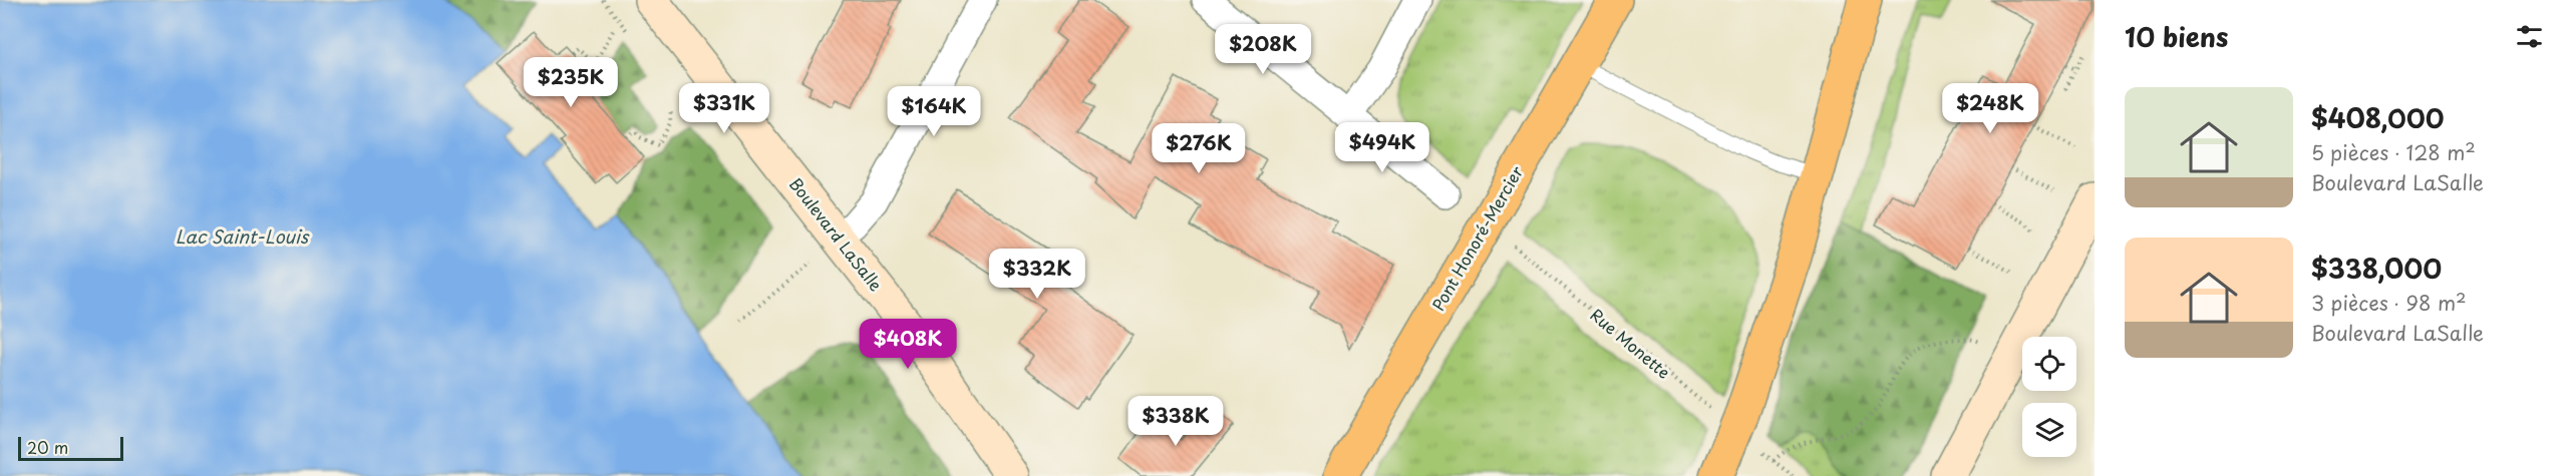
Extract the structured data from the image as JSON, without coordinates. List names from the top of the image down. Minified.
{"streets":{"highway":["Pont Honoré-Mercier"],"main road":["Boulevard LaSalle"],"path":["Rue Monette"]},"water":["Lac Saint-Louis"],"scale_bar":"20 m","page":{"heading":"10 biens","price":["$208K","$235K","$331K","$248K","$164K","$494K","$276K","$332K","$408K","$338K"],"list":[{"name":"$408,000","note":"5 pièces · 128 m² · Boulevard LaSalle"},{"name":"$338,000","note":"3 pièces · 98 m² · Boulevard LaSalle"}],"scale":"20 m"}}
